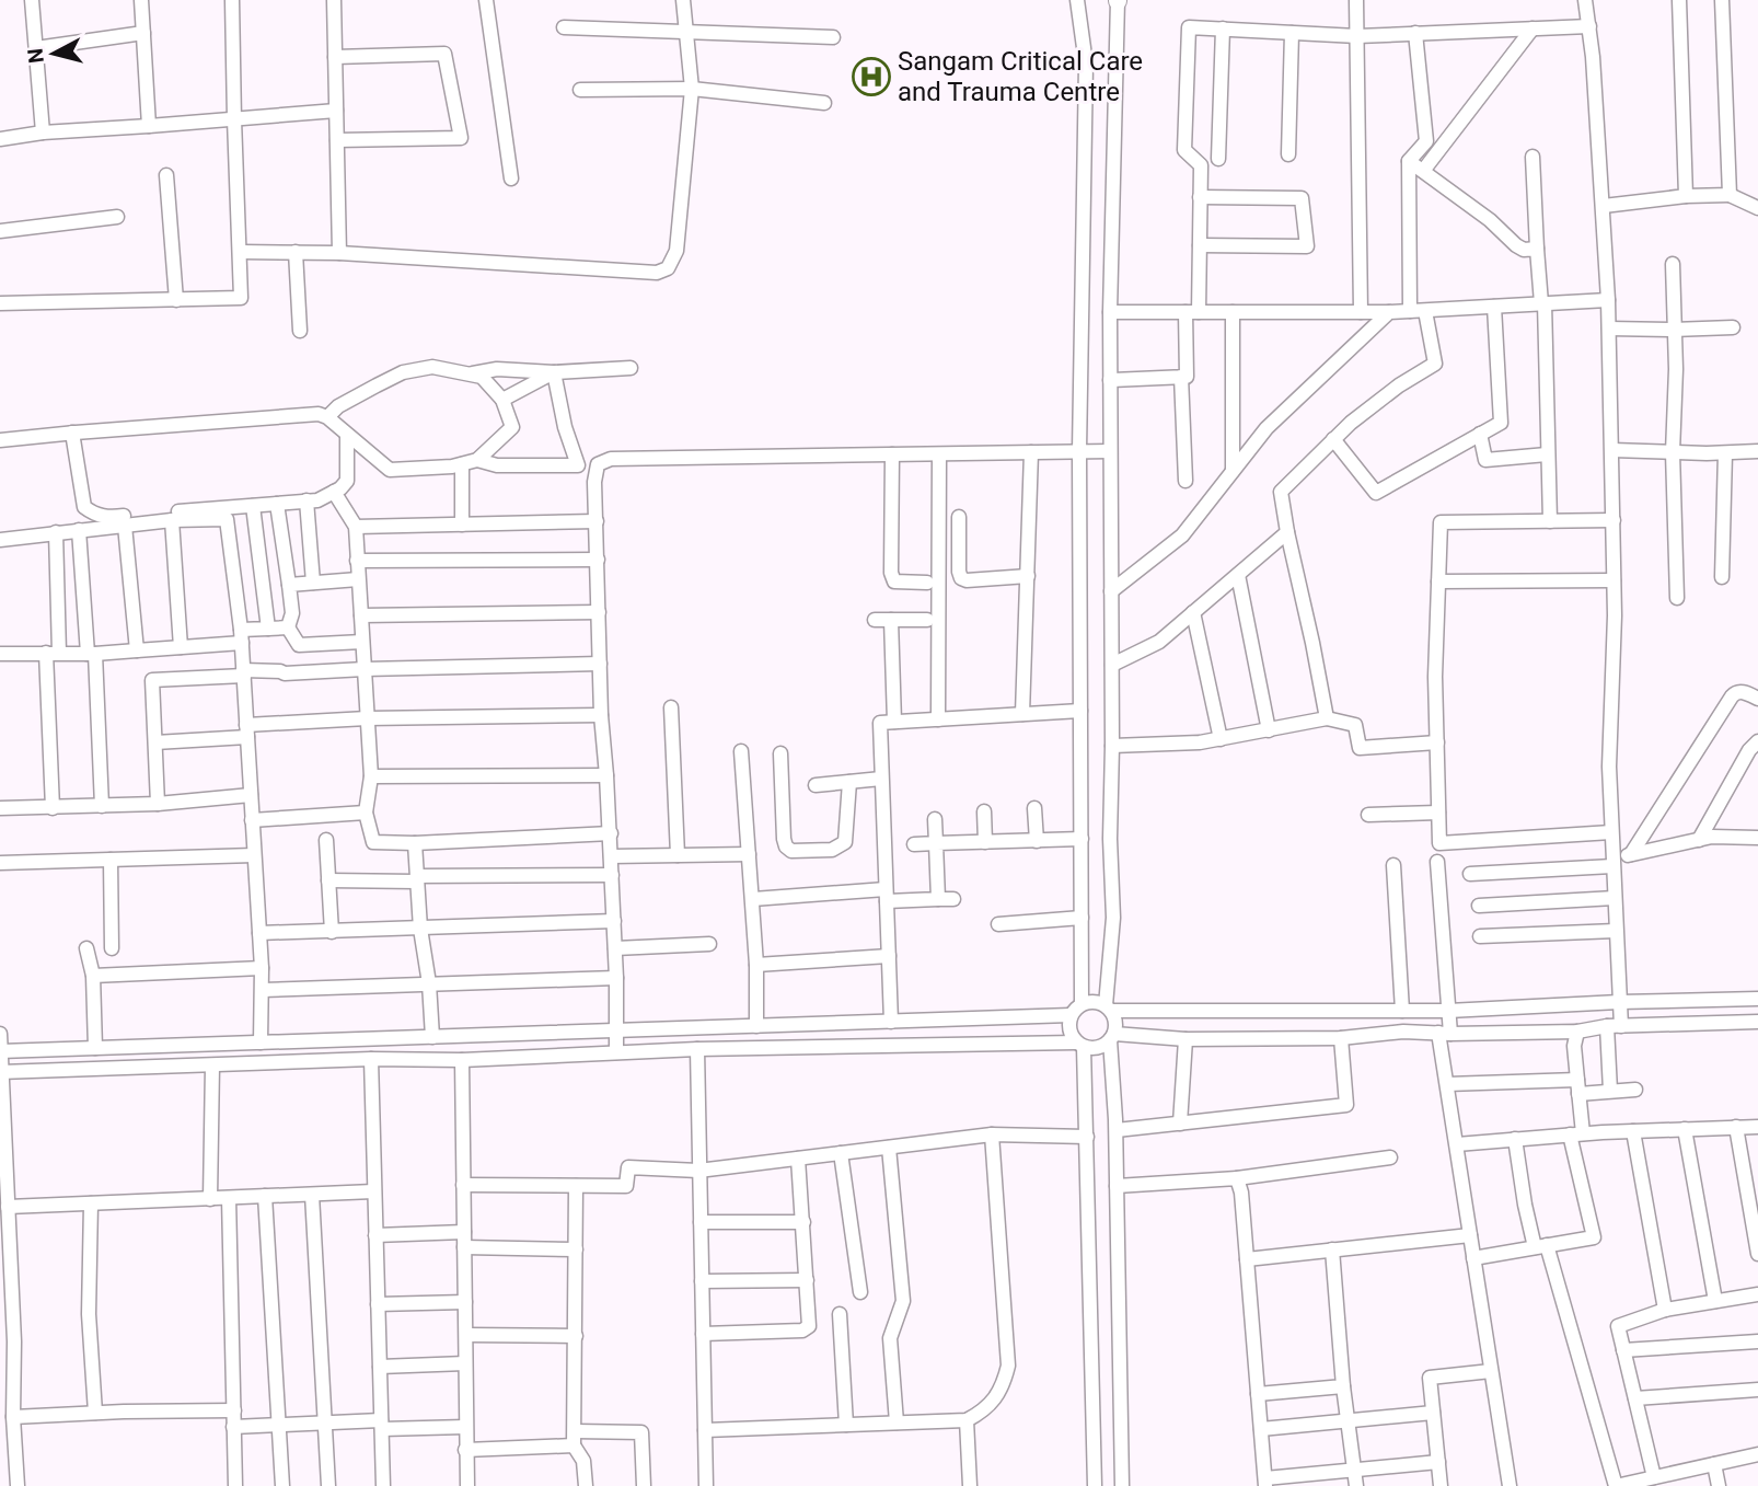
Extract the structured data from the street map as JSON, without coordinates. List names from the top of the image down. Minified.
{"places":{"hospital":["Sangam Critical Care and Trauma Centre"]},"north":"left"}
